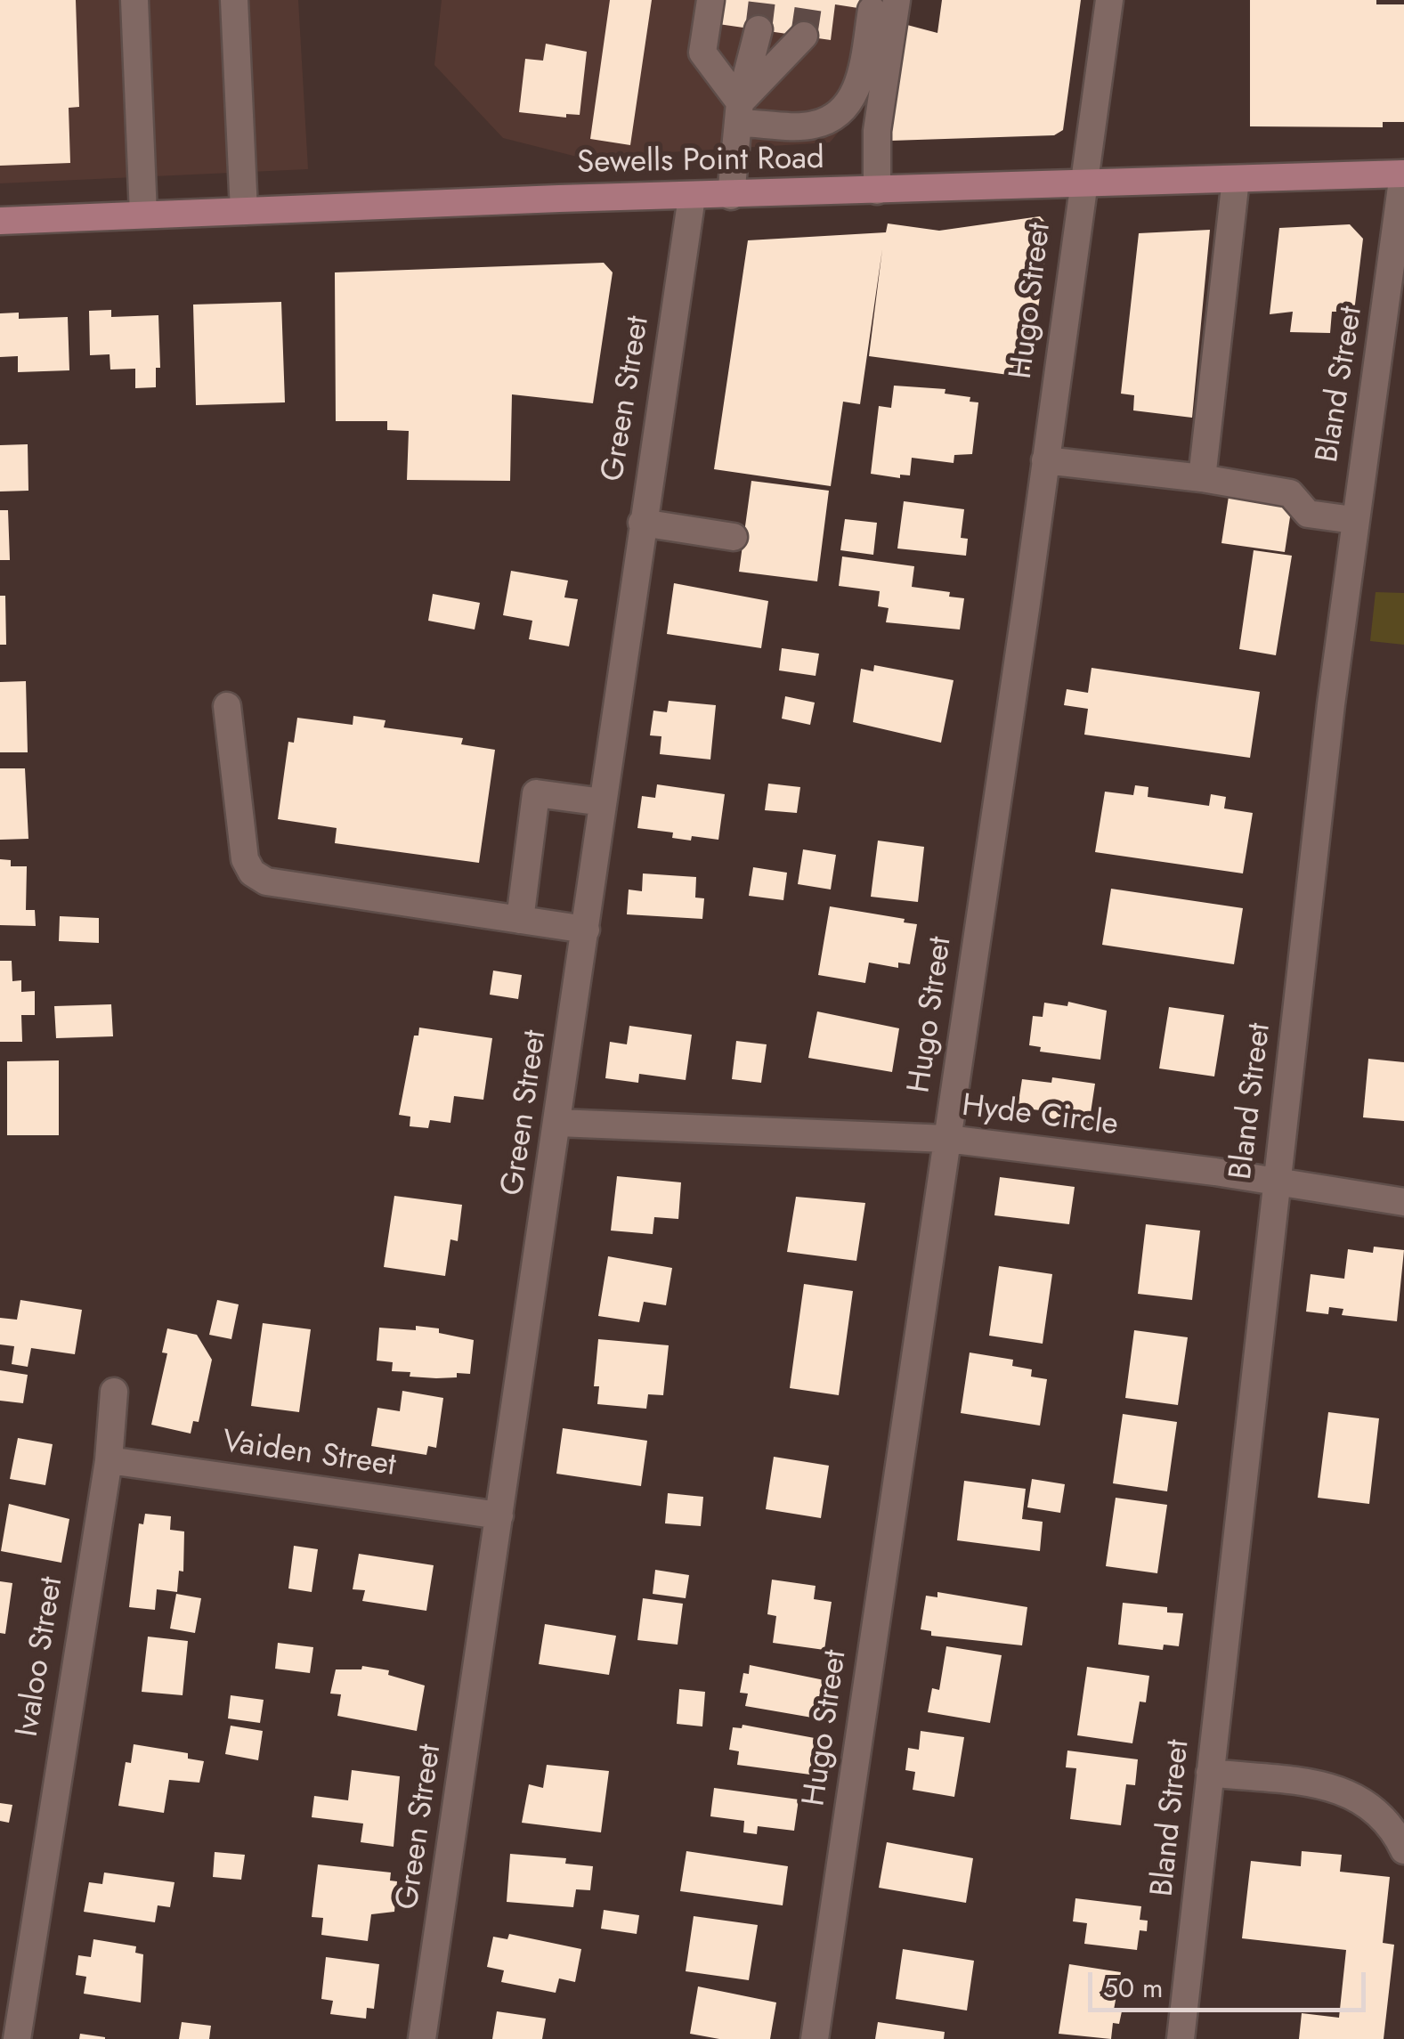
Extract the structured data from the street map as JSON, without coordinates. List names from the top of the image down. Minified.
{"streets":{"main road":["Sewells Point Road"],"street":["Hugo Street","Bland Street","Green Street","Hyde Circle","Vaiden Street","Ivaloo Street"]},"crossings":[["Sewells Point Road","Hugo Street"],["Sewells Point Road","Bland Street"],["Sewells Point Road","Green Street"],["Hugo Street","Hyde Circle"],["Bland Street","Hyde Circle"],["Green Street","Hyde Circle"],["Green Street","Vaiden Street"],["Vaiden Street","Ivaloo Street"]],"scale_bar":"50 m"}
